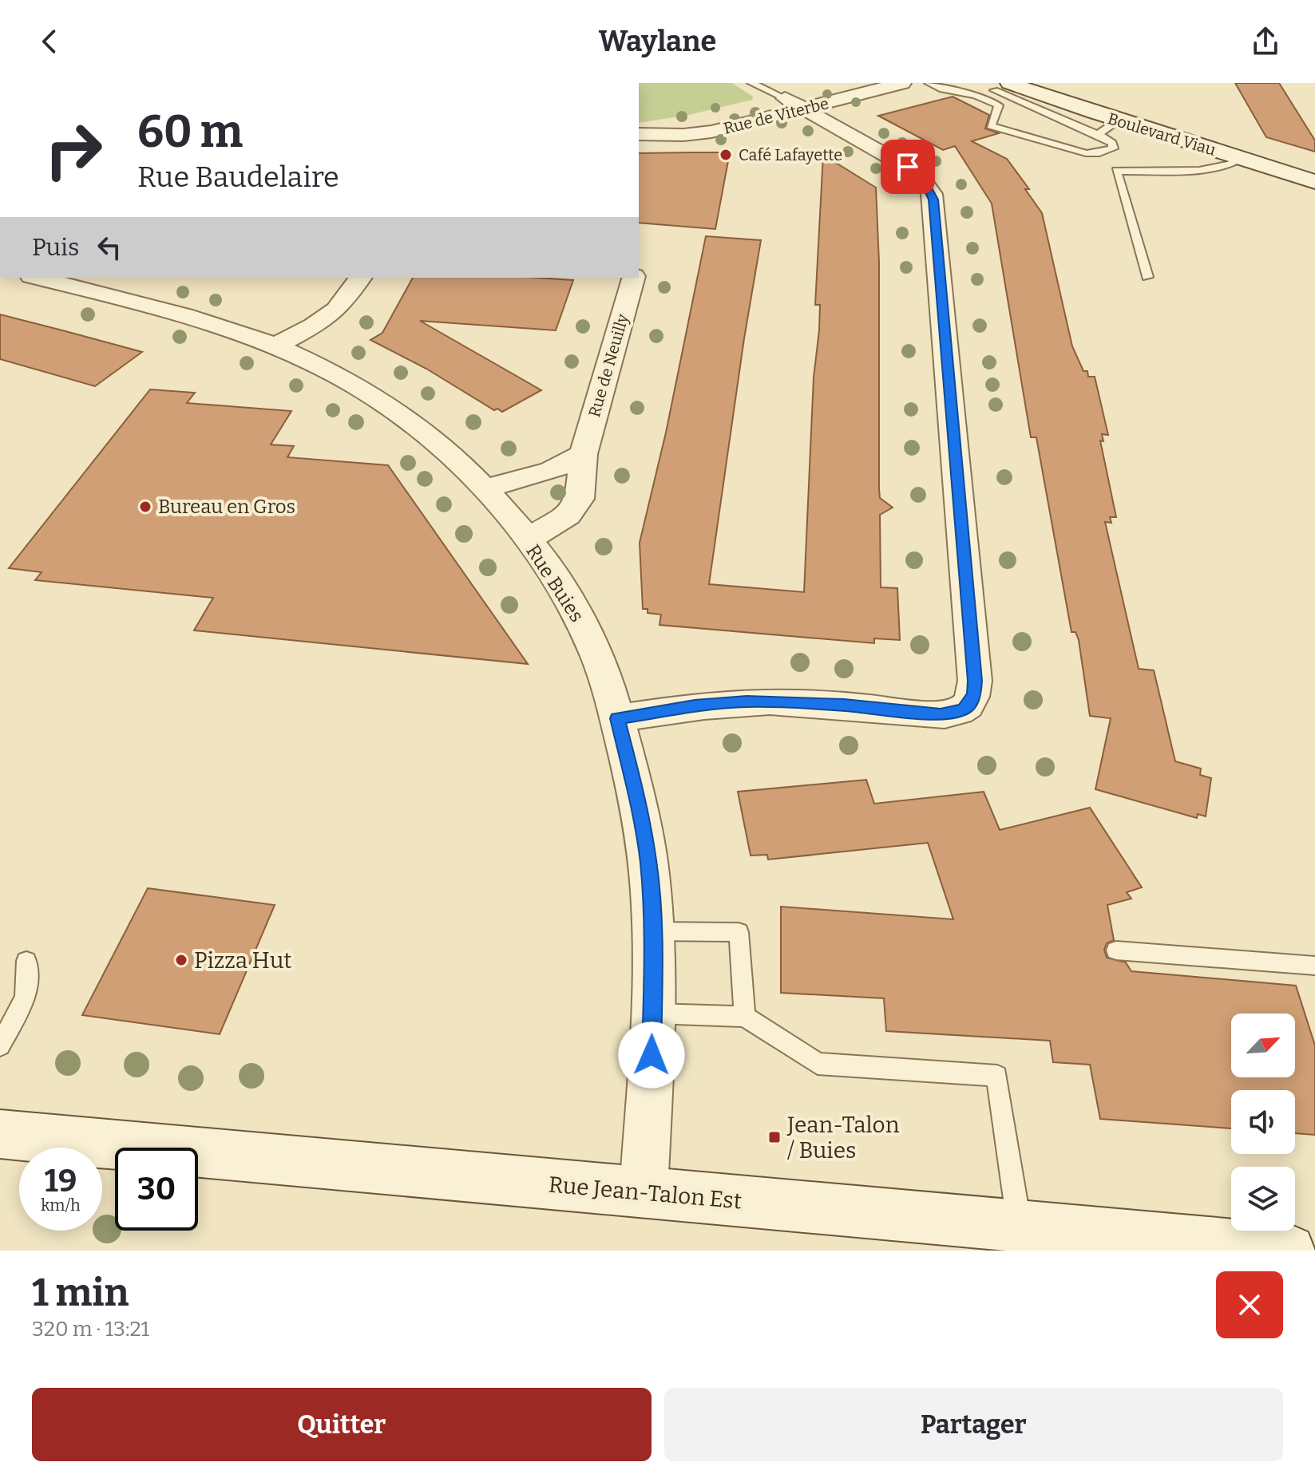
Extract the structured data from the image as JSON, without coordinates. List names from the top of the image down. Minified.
{"streets":{"main road":["Boulevard Viau","Rue Jean-Talon Est"],"street":["Rue de Viterbe","Rue de Neuilly","Rue Buies"]},"crossings":[["Rue de Neuilly","Rue Buies"],["Rue Buies","Rue Jean-Talon Est"]],"places":{"other":["Café Lafayette","Bureau en Gros","Pizza Hut"],"transit":["Jean-Talon / Buies"]},"north":"top right","page":{"header":"Waylane","turn":["60 m","Rue Baudelaire"],"then":"Puis","speed":"19 km/h","limit":"30","heading":["1 min","320 m · 13:21"],"buttons":["Quitter","Partager"]}}
